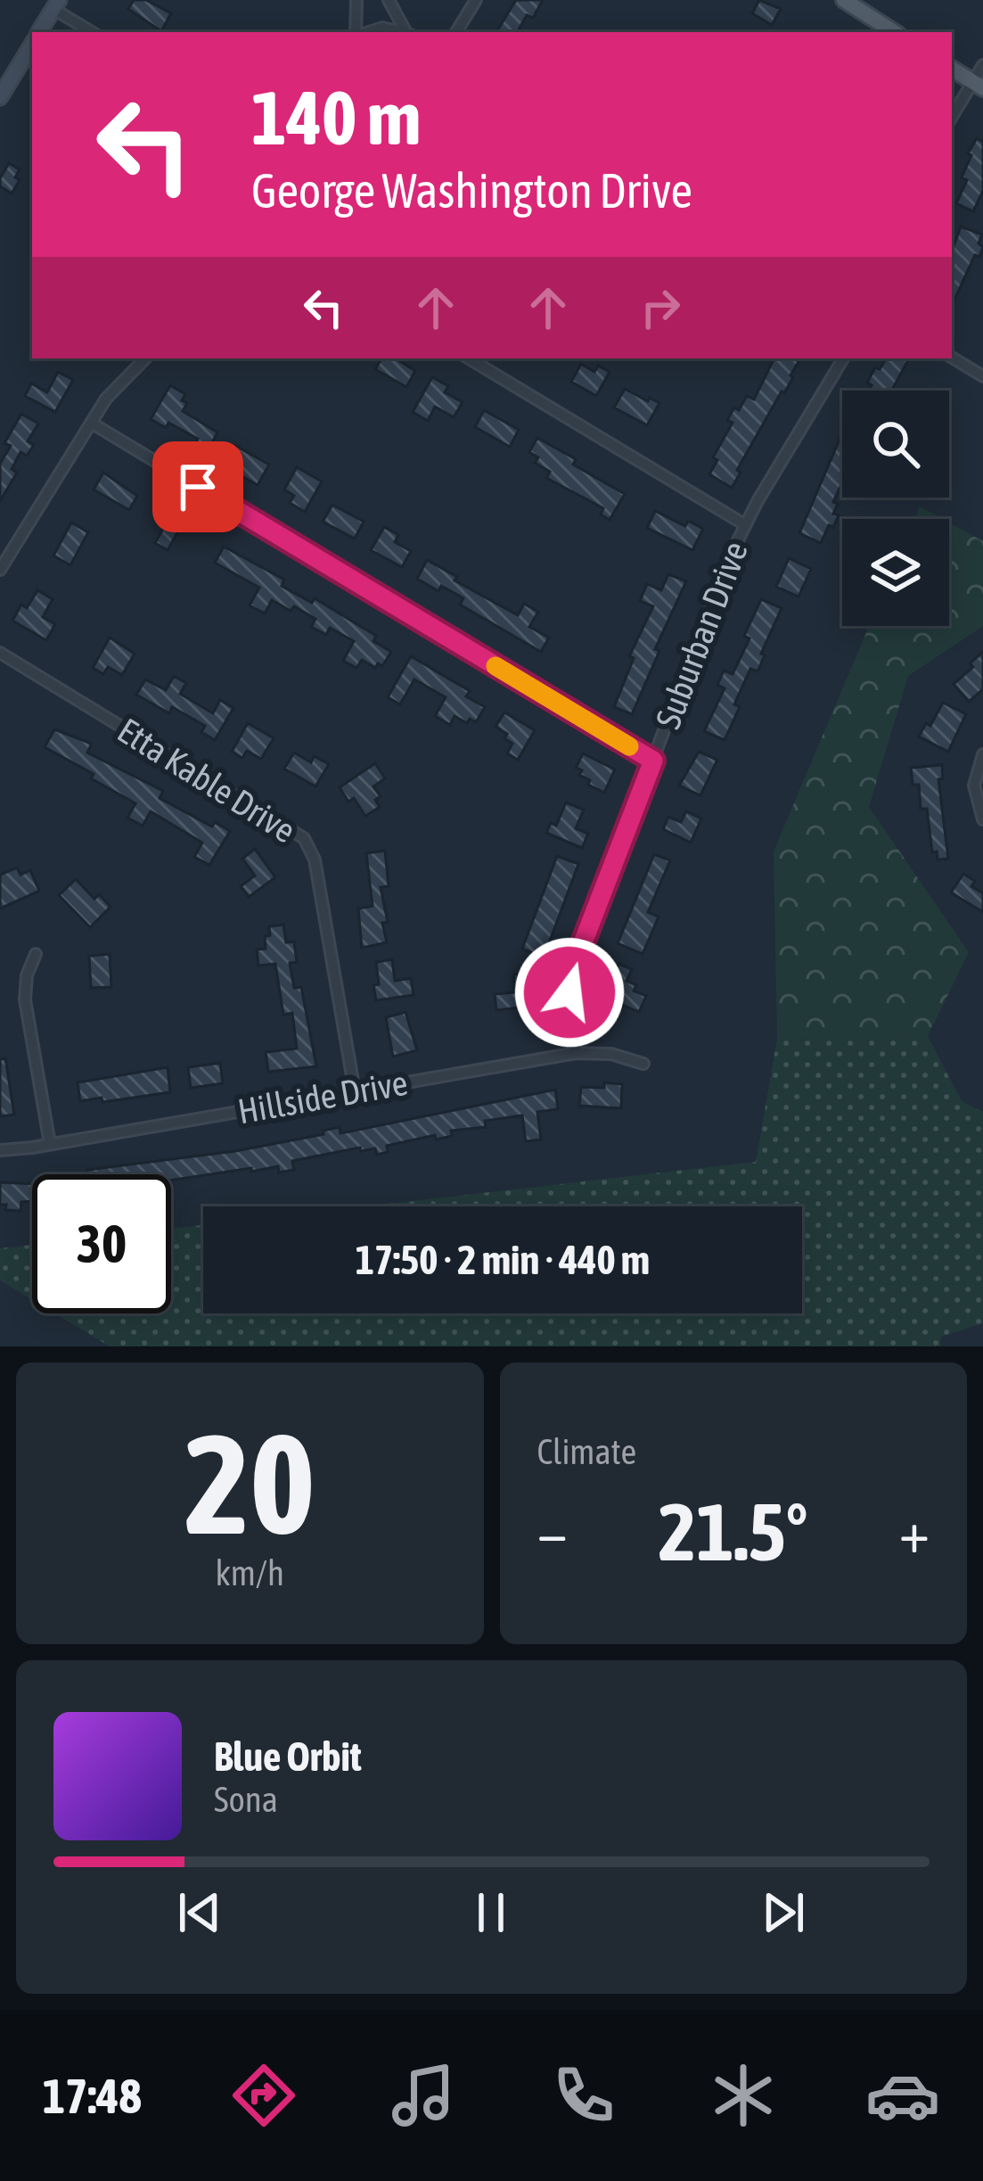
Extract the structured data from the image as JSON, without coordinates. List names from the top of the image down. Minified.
{"streets":{"street":["Suburban Drive","Etta Kable Drive","Hillside Drive"]},"crossings":[["Suburban Drive","Hillside Drive"],["Etta Kable Drive","Hillside Drive"]],"page":{"turn":["140 m","George Washington Drive"],"limit":"30","trip":"17:50 · 2 min · 440 m","tile":[["20","km/h"],"Climate"],"heat":["−","21.5°","+"],"song":["Blue Orbit","Sona"],"tabs":"17:48"}}
